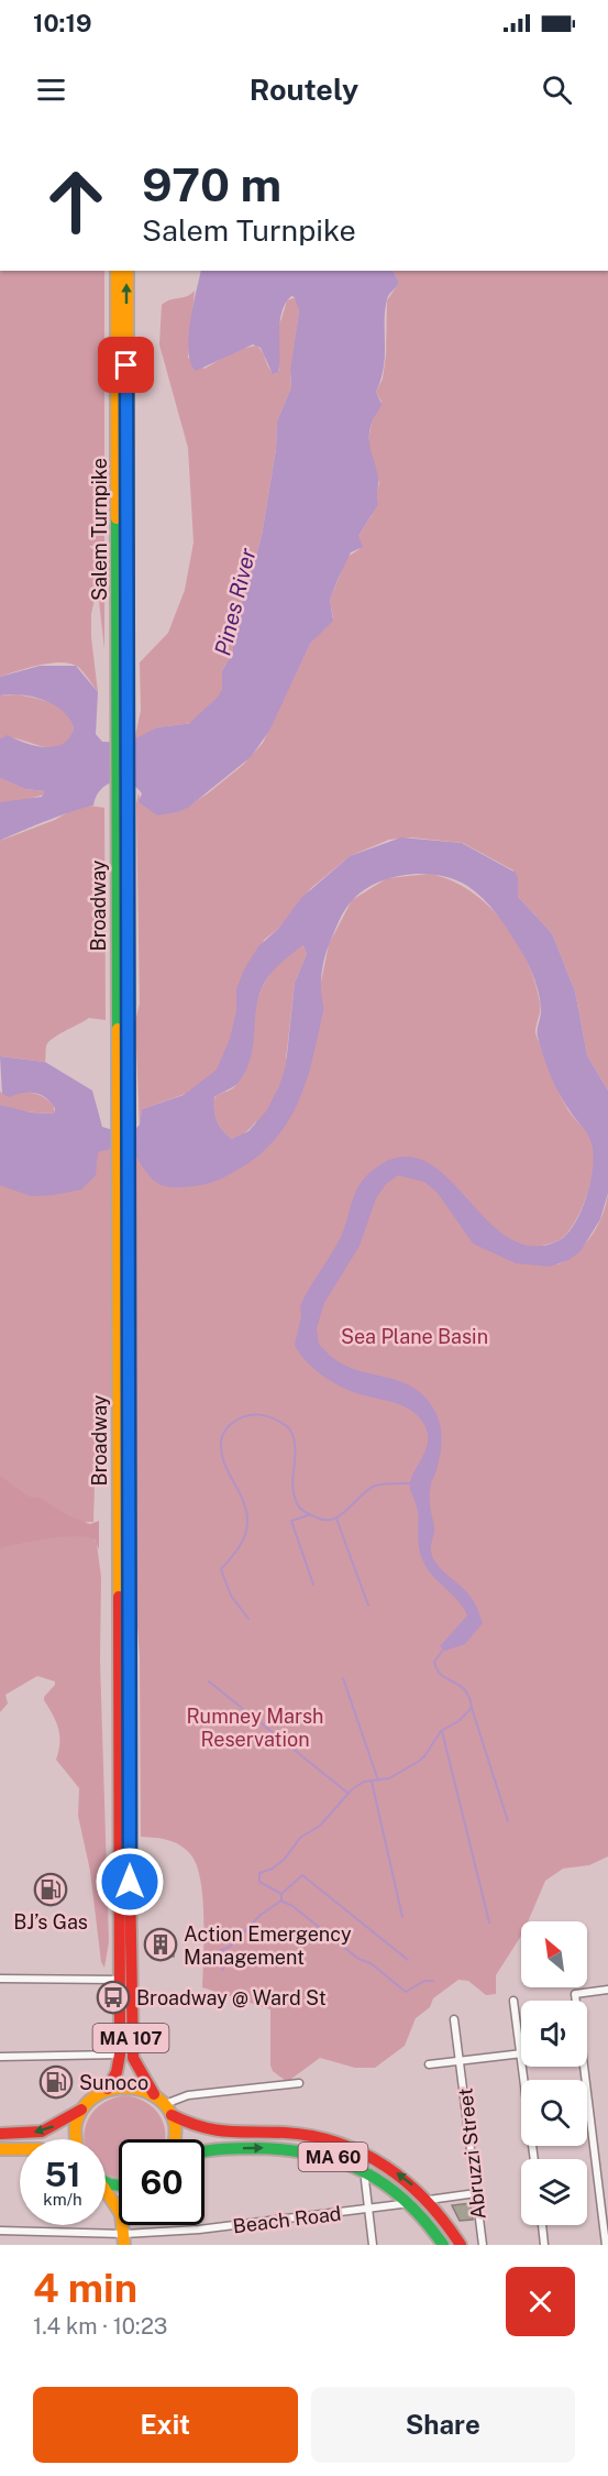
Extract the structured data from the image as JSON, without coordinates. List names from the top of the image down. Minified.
{"streets":{"main road":["Salem Turnpike","Broadway","MA 107","MA 60"],"street":["Abruzzi Street","Beach Road"]},"crossings":[["Salem Turnpike","Broadway"],["MA 60","Beach Road"]],"water":["Pines River"],"parks":["Sea Plane Basin","Rumney Marsh Reservation"],"places":{"fuel station":["BJ’s Gas","Sunoco"],"building":["Action Emergency Management"],"bus stop":["Broadway @ Ward St"]},"north":"top left","page":{"status":"10:19","header":"Routely","turn":["970 m","Salem Turnpike"],"speed":"51 km/h","limit":"60","heading":["4 min","1.4 km · 10:23"],"buttons":["Exit","Share"]}}
